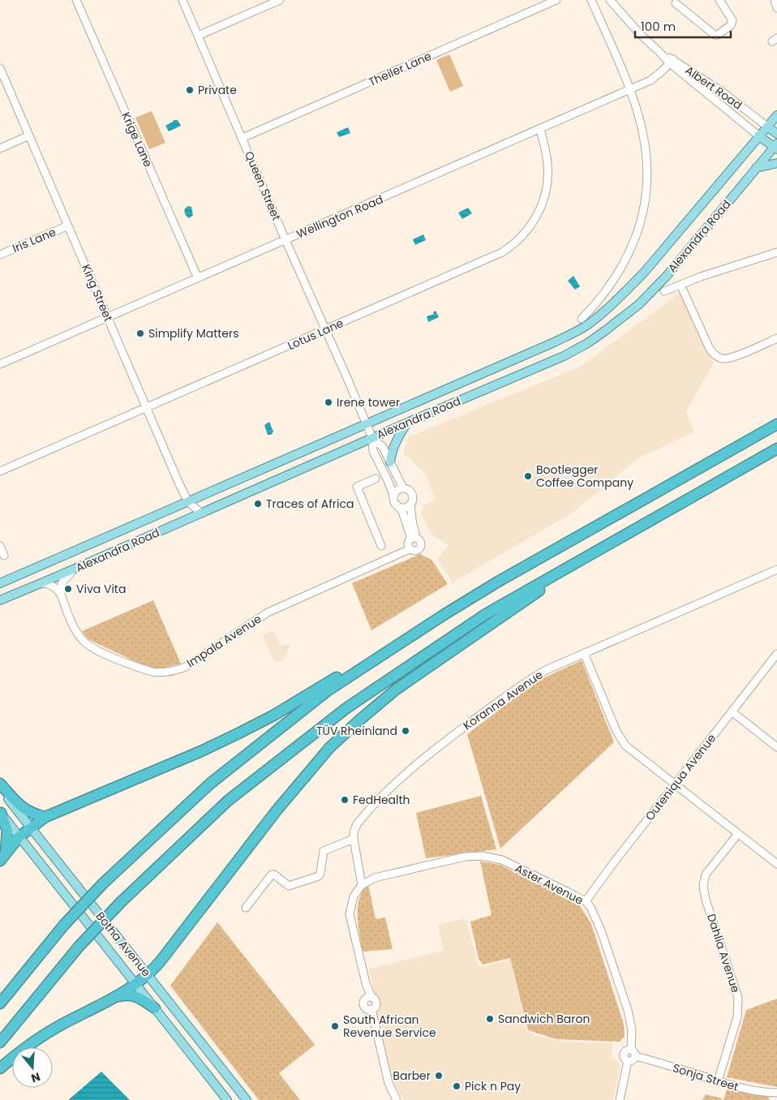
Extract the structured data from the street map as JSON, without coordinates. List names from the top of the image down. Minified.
{"streets":{"main road":["Alexandra Road","Botha Avenue"],"street":["Theiler Lane","Albert Road","Krige Lane","Queen Street","Wellington Road","Iris Lane","King Street","Lotus Lane","Impala Avenue","Koranna Avenue","Outeniqua Avenue","Aster Avenue","Dahlia Avenue","Sonja Street"]},"crossings":[["Theiler Lane","Queen Street"],["Albert Road","Wellington Road"],["Albert Road","Alexandra Road"],["Krige Lane","Wellington Road"],["Queen Street","Wellington Road"],["Queen Street","Alexandra Road"],["Queen Street","Lotus Lane"],["Wellington Road","King Street"],["Wellington Road","Lotus Lane"],["Alexandra Road","King Street"],["Iris Lane","King Street"],["King Street","Lotus Lane"],["Koranna Avenue","Aster Avenue"],["Outeniqua Avenue","Aster Avenue"],["Aster Avenue","Sonja Street"],["Dahlia Avenue","Sonja Street"]],"places":["Private","Simplify Matters","Irene tower","Bootlegger Coffee Company","Traces of Africa","Viva Vita","TÜV Rheinland","FedHealth","Sandwich Baron","South African Revenue Service","Barber","Pick n Pay"],"scale_bar":"100 m","north":"bottom"}
